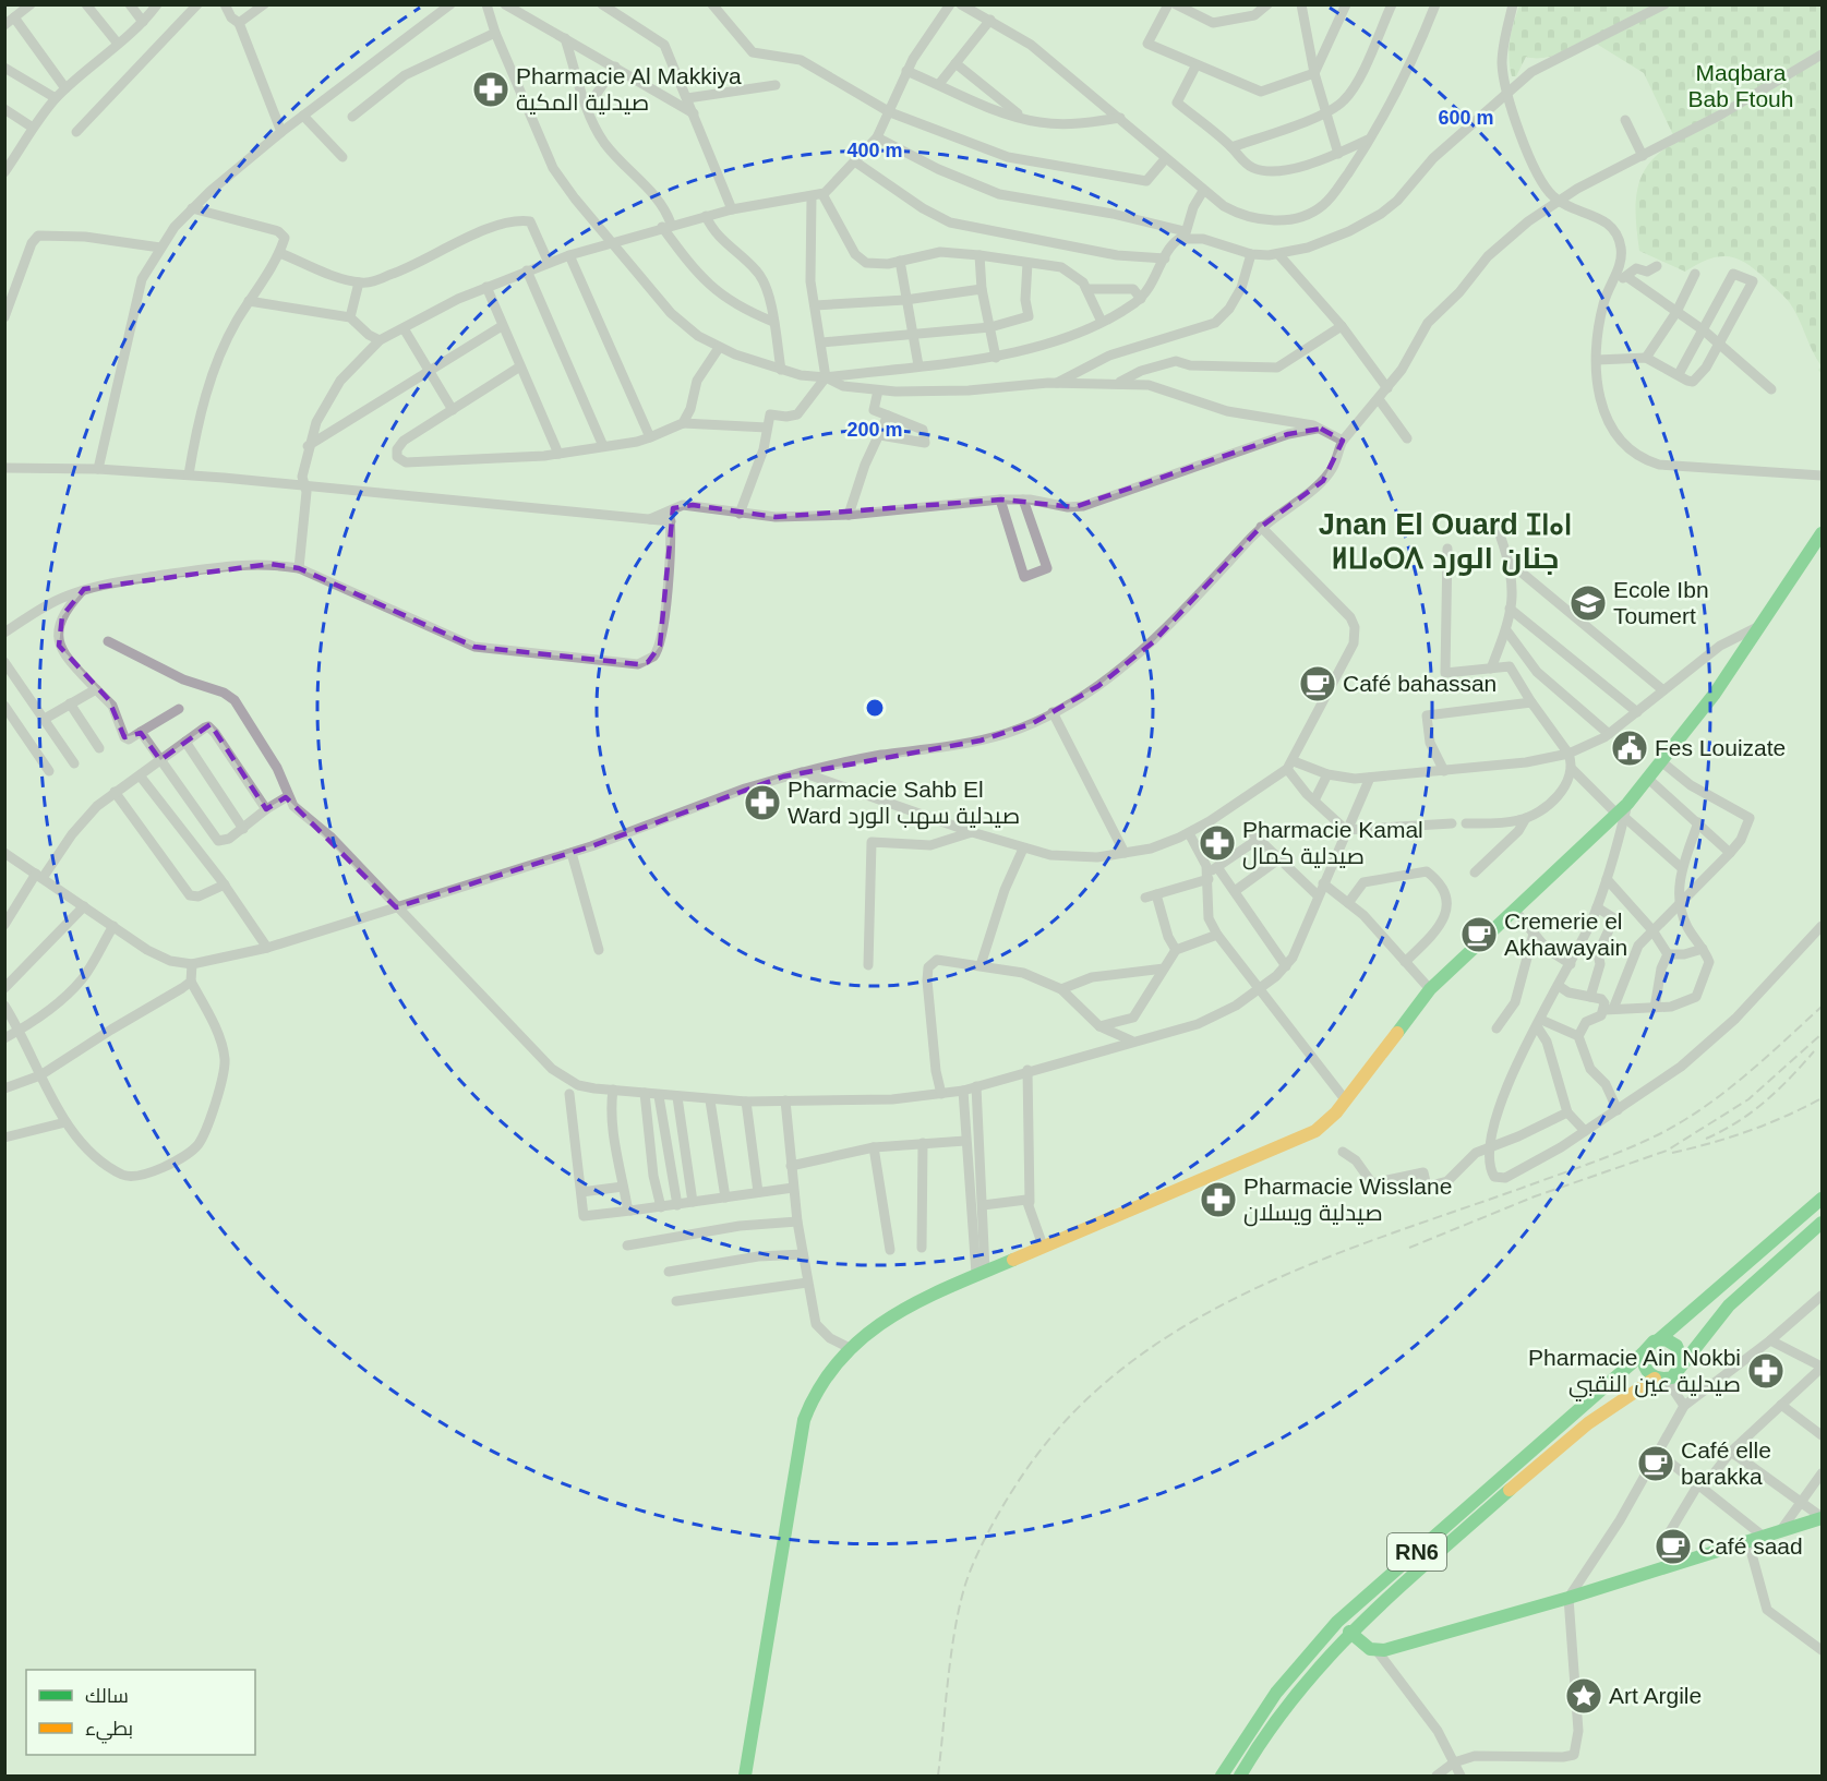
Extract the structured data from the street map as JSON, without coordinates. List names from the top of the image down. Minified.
{"streets":{"street":["RN6"]},"districts":["Jnan El Ouard ⵊⵏⴰⵏ ⵍⵡⴰⵔⴷ جنان الورد"],"parks":["Maqbara Bab Ftouh"],"places":{"pharmacy":["Pharmacie Al Makkiya صيدلية المكية","Pharmacie Sahb El Ward صيدلية سهب الورد","Pharmacie Kamal صيدلية كمال","Pharmacie Wisslane صيدلية ويسلان","Pharmacie Ain Nokbi صيدلية عين النقبي"],"school or university":["Ecole Ibn Toumert"],"cafe":["Café bahassan","Cremerie el Akhawayain","Café elle barakka","Café saad"],"public building":["Fes Louizate"],"place":["Art Argile"]},"legend":["سالك","بطيء"],"rings":["600 m","400 m","200 m"]}
